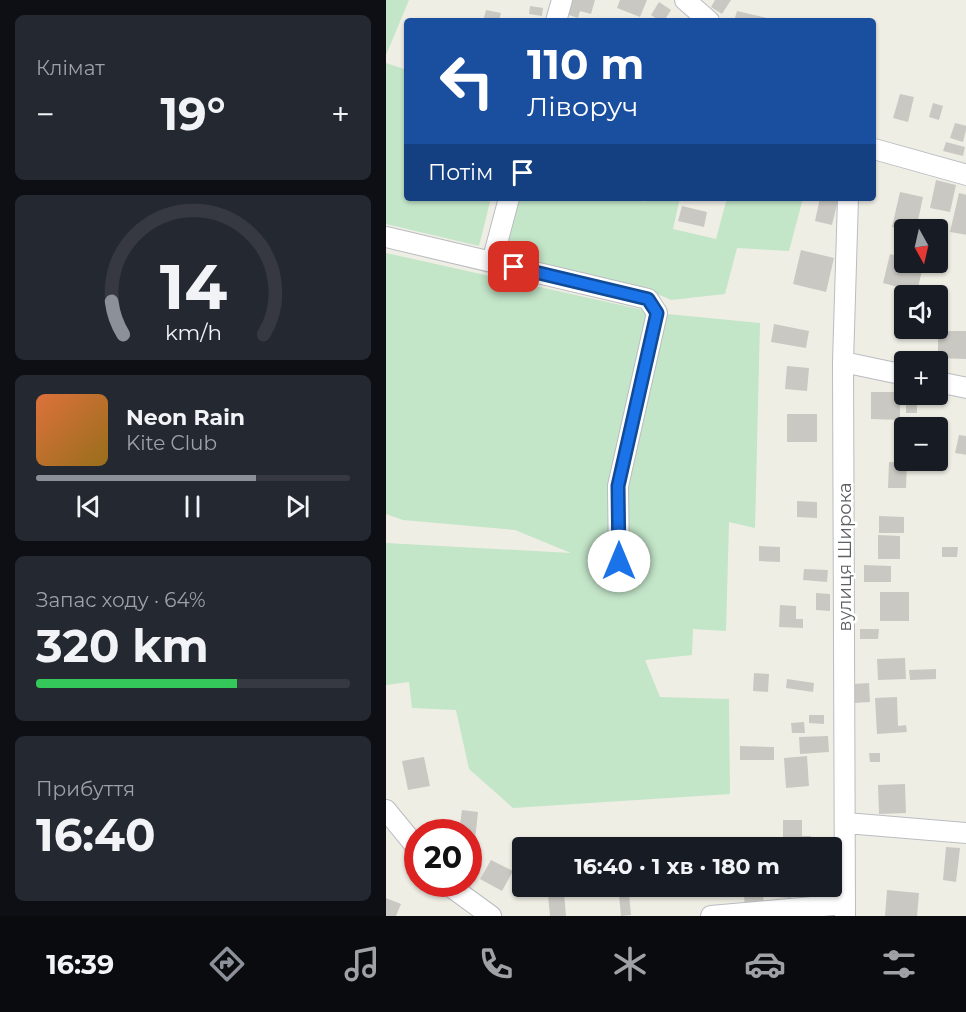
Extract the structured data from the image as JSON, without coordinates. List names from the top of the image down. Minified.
{"streets":{"street":["вулиця Широка"]},"north":"bottom","page":{"tile":["Клімат",["Запас ходу · 64%","320 km"],["Прибуття","16:40"]],"turn":["110 m","Ліворуч"],"heat":["−","19°","+"],"then":"Потім","map_buttons":["+","−"],"song":["Neon Rain","Kite Club"],"limit":"20","trip":"16:40 · 1 хв · 180 m","tabs":"16:39","gauge":["14","km/h"]}}
